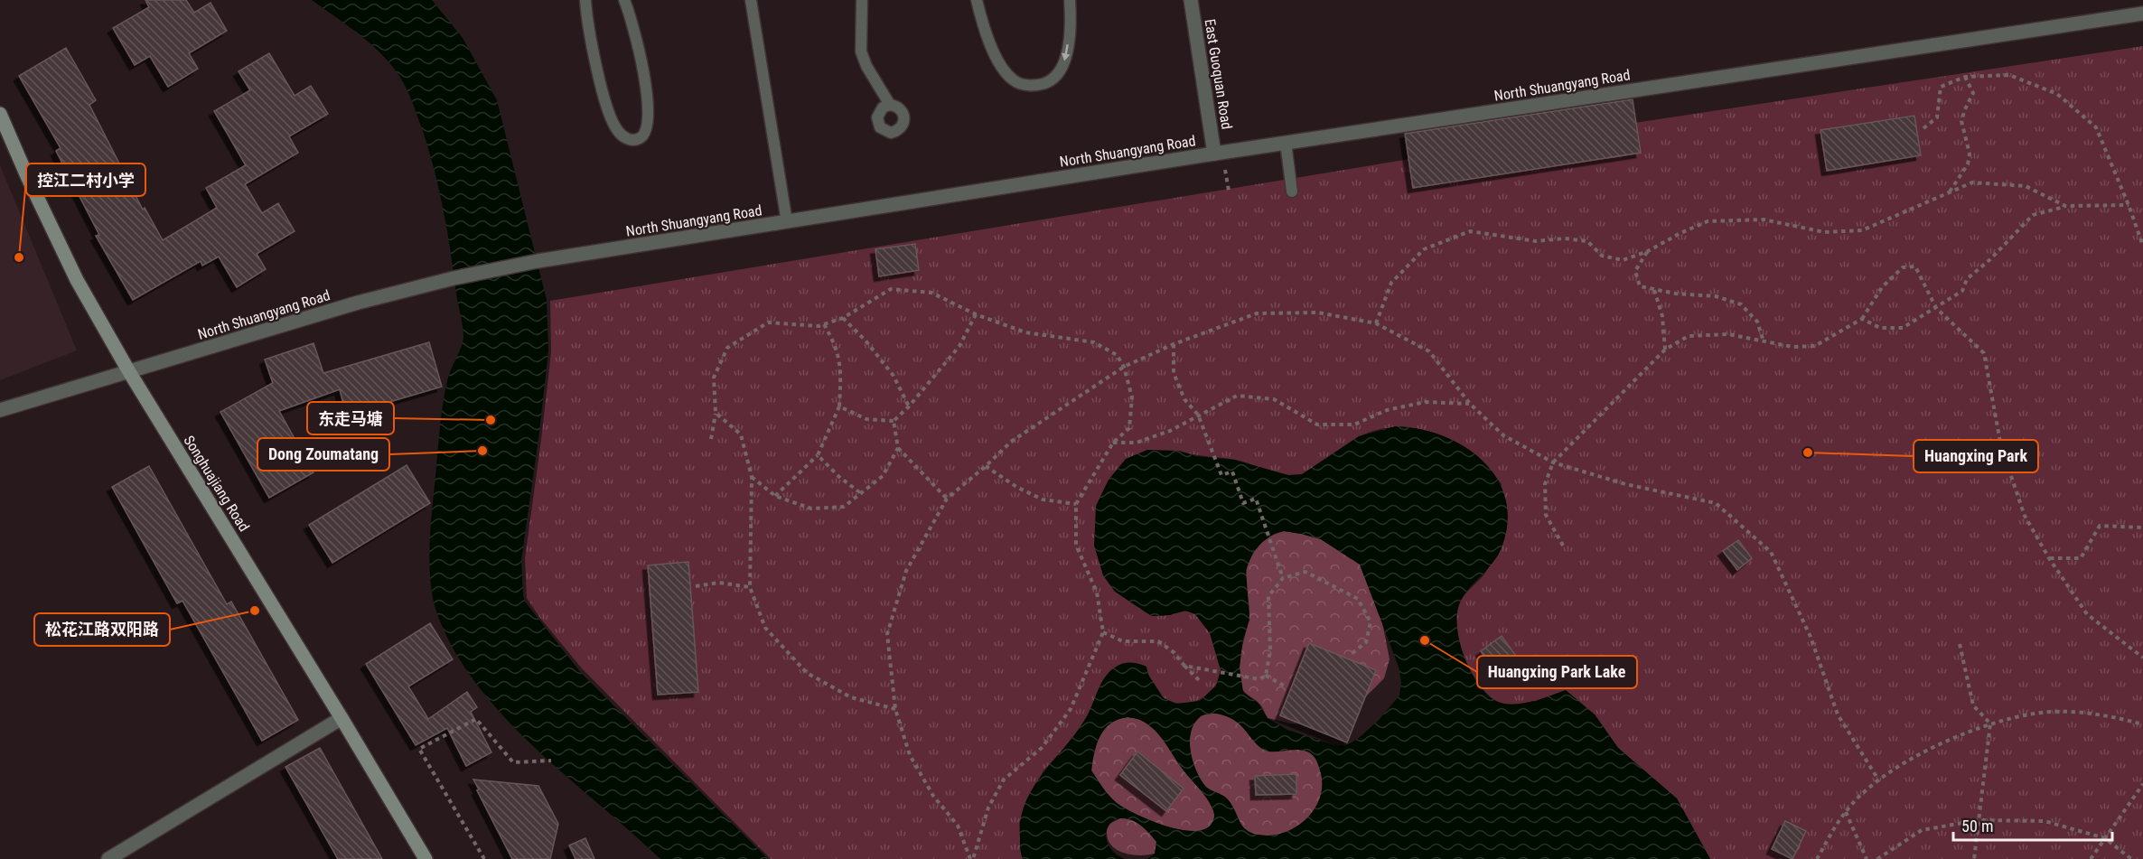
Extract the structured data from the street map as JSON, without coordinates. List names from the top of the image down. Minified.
{"streets":{"main road":["Songhuajiang Road"],"street":["East Guoquan Road","North Shuangyang Road"]},"crossings":[["East Guoquan Road","North Shuangyang Road"],["North Shuangyang Road","Songhuajiang Road"]],"places":["控江二村小学","东走马塘","Dong Zoumatang","Huangxing Park","松花江路双阳路","Huangxing Park Lake"],"scale_bar":"50 m"}
